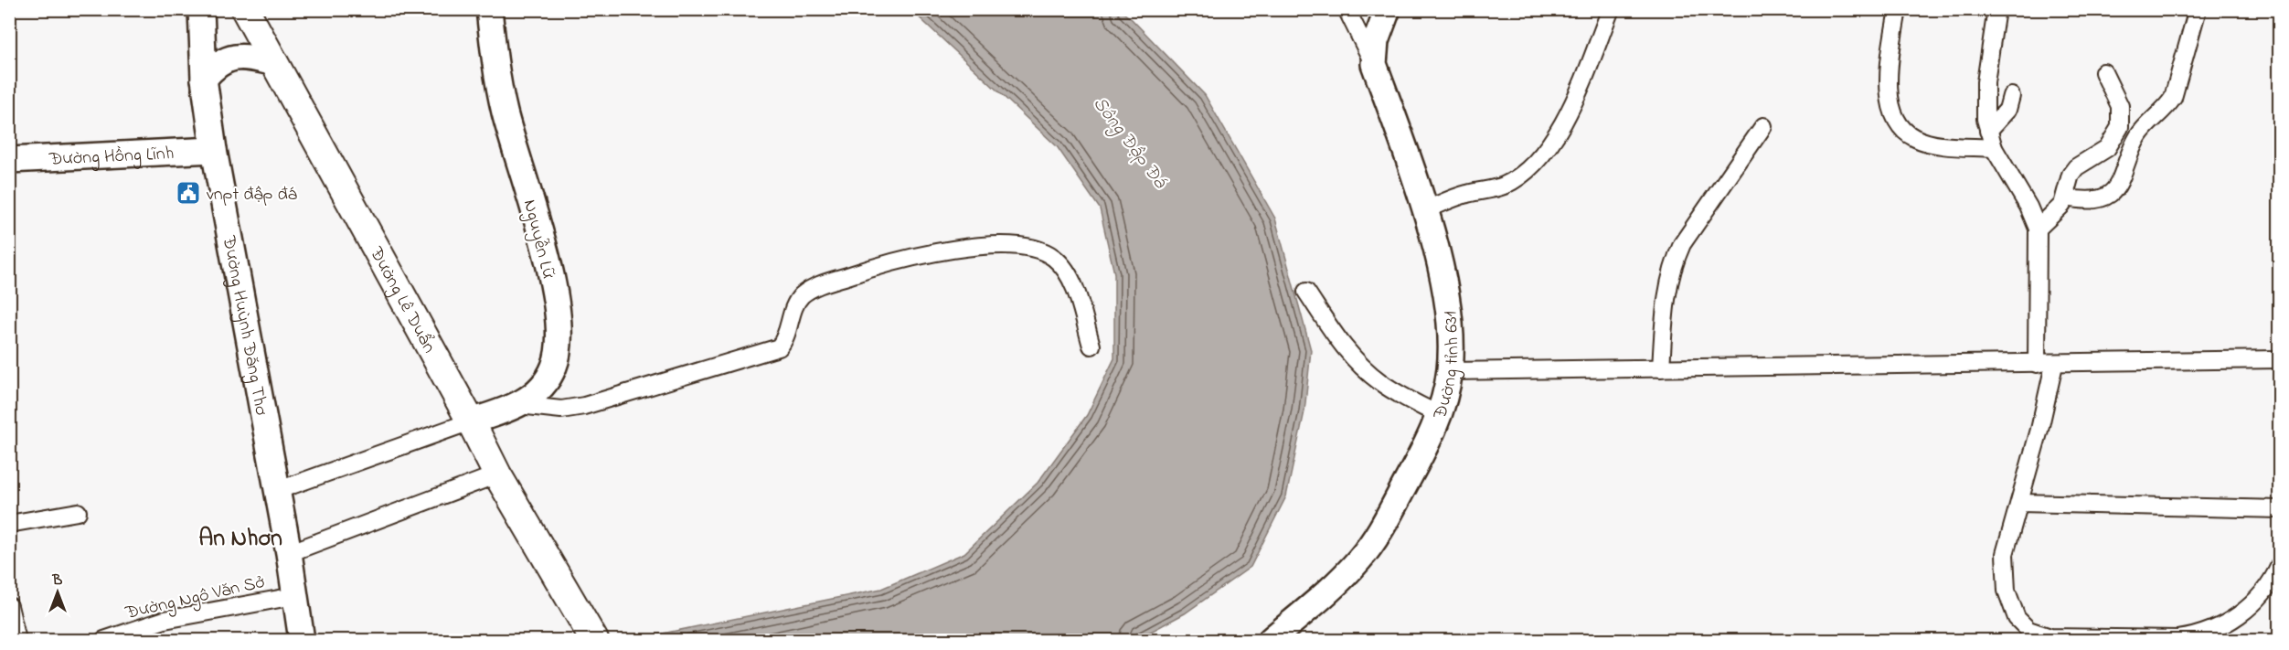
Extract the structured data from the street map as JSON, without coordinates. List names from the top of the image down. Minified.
{"streets":{"main road":["Đường Lê Duẩn"],"street":["Đường Hồng Lĩnh","Nguyễn Lữ","Đường Huỳnh Đăng Thơ","Đường tỉnh 631","Đường Ngô Văn Sở"]},"crossings":[["Đường Hồng Lĩnh","Đường Huỳnh Đăng Thơ"],["Nguyễn Lữ","Đường Lê Duẩn"],["Đường Huỳnh Đăng Thơ","Đường Ngô Văn Sở"]],"districts":["An Nhơn"],"water":["Sông Đập Đá"],"places":{"public building":["vnpt đập đá"]},"north":"top"}
